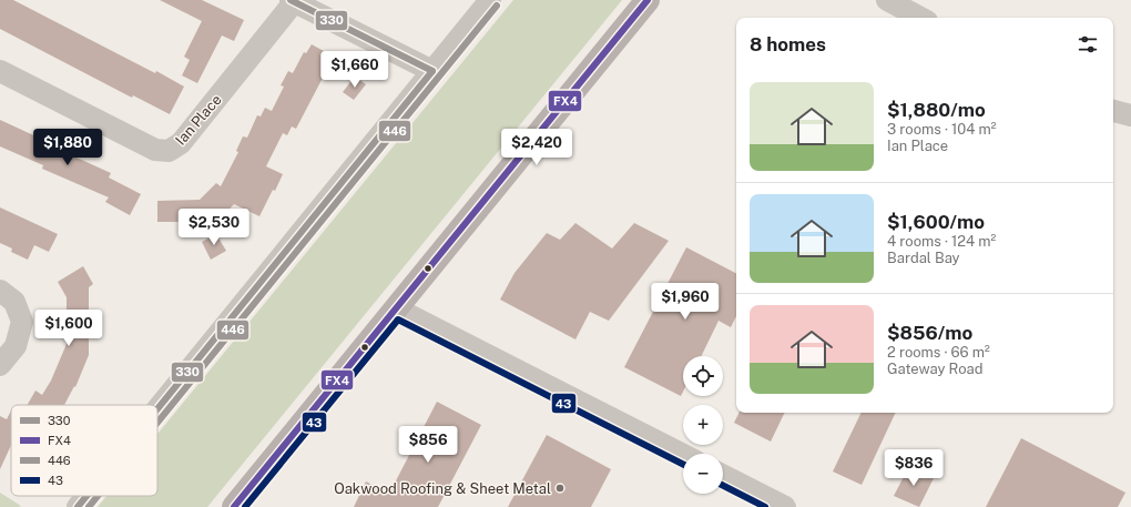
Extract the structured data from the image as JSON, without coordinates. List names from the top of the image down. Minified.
{"streets":{"street":["Ian Place"]},"places":["Oakwood Roofing & Sheet Metal"],"lines":["transit line 330","transit line FX4","transit line 446","transit line 43"],"legend":["330","FX4","446","43"],"page":{"heading":"8 homes","price":["$1,660","$1,880","$2,420","$2,530","$1,960","$1,600","$856","$836"],"list":[{"name":"$1,880/mo","note":"3 rooms · 104 m² · Ian Place"},{"name":"$1,600/mo","note":"4 rooms · 124 m² · Bardal Bay"},{"name":"$856/mo","note":"2 rooms · 66 m² · Gateway Road"}],"map_buttons":["+","−"]}}
